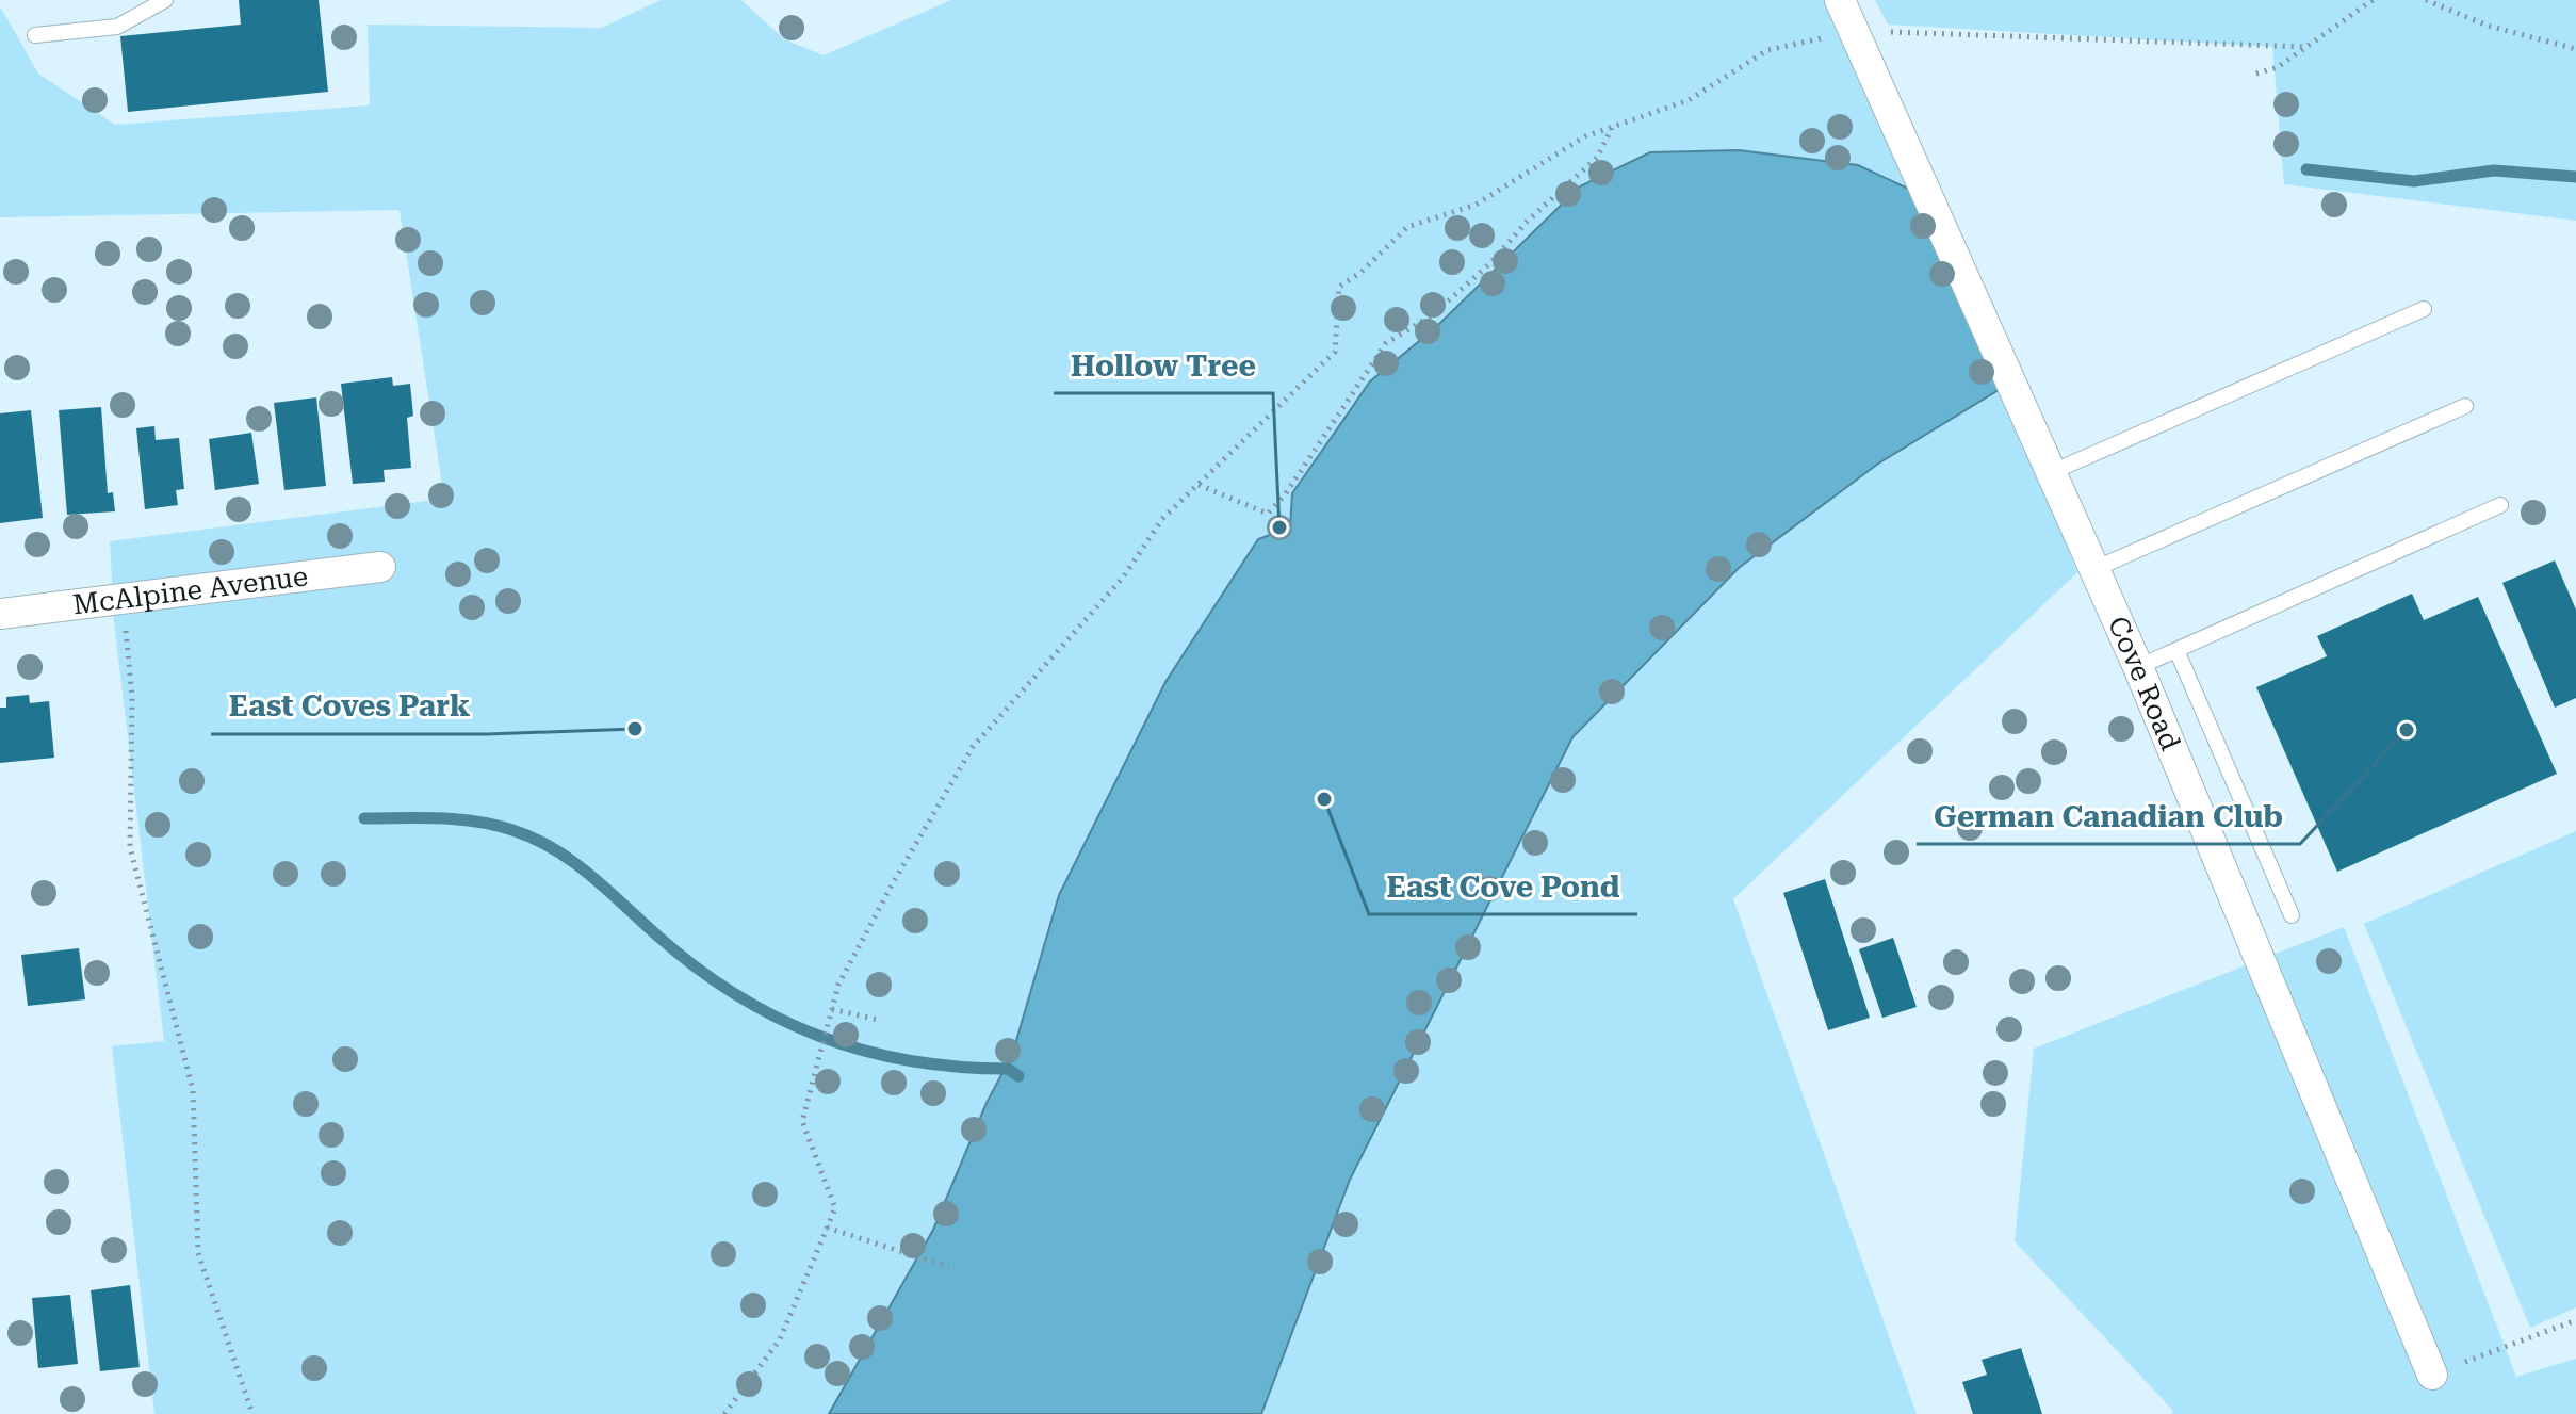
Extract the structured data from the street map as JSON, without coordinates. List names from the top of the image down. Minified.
{"streets":{"street":["McAlpine Avenue","Cove Road"]},"places":["Hollow Tree","East Coves Park","German Canadian Club","East Cove Pond"]}
